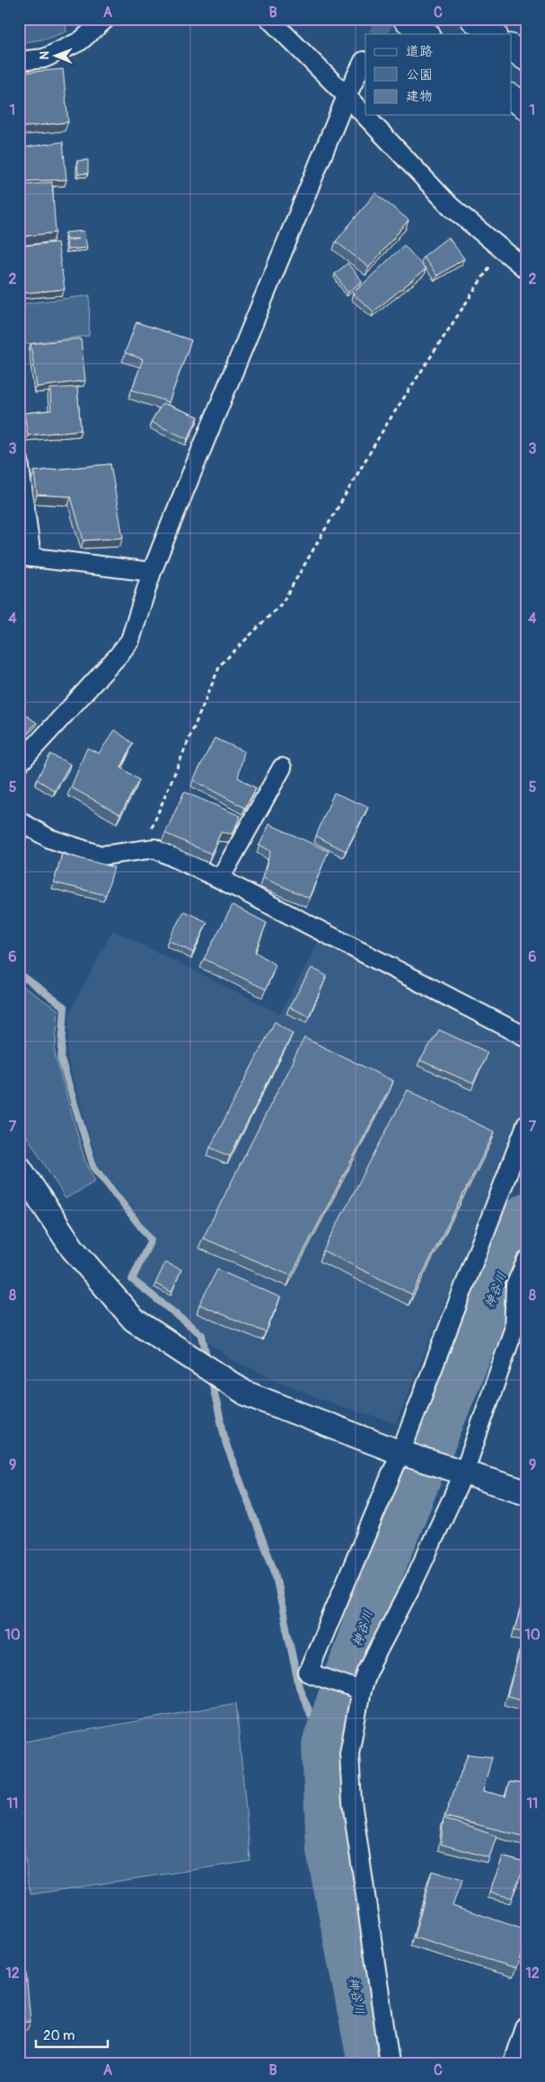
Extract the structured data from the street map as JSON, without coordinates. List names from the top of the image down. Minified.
{"water":["神谷川"],"legend":["道路","公園","建物"],"scale_bar":"20 m","north":"left","grid":{"columns":["A","B","C"],"rows":["1","2","3","4","5","6","7","8","9","10","11","12"]}}
